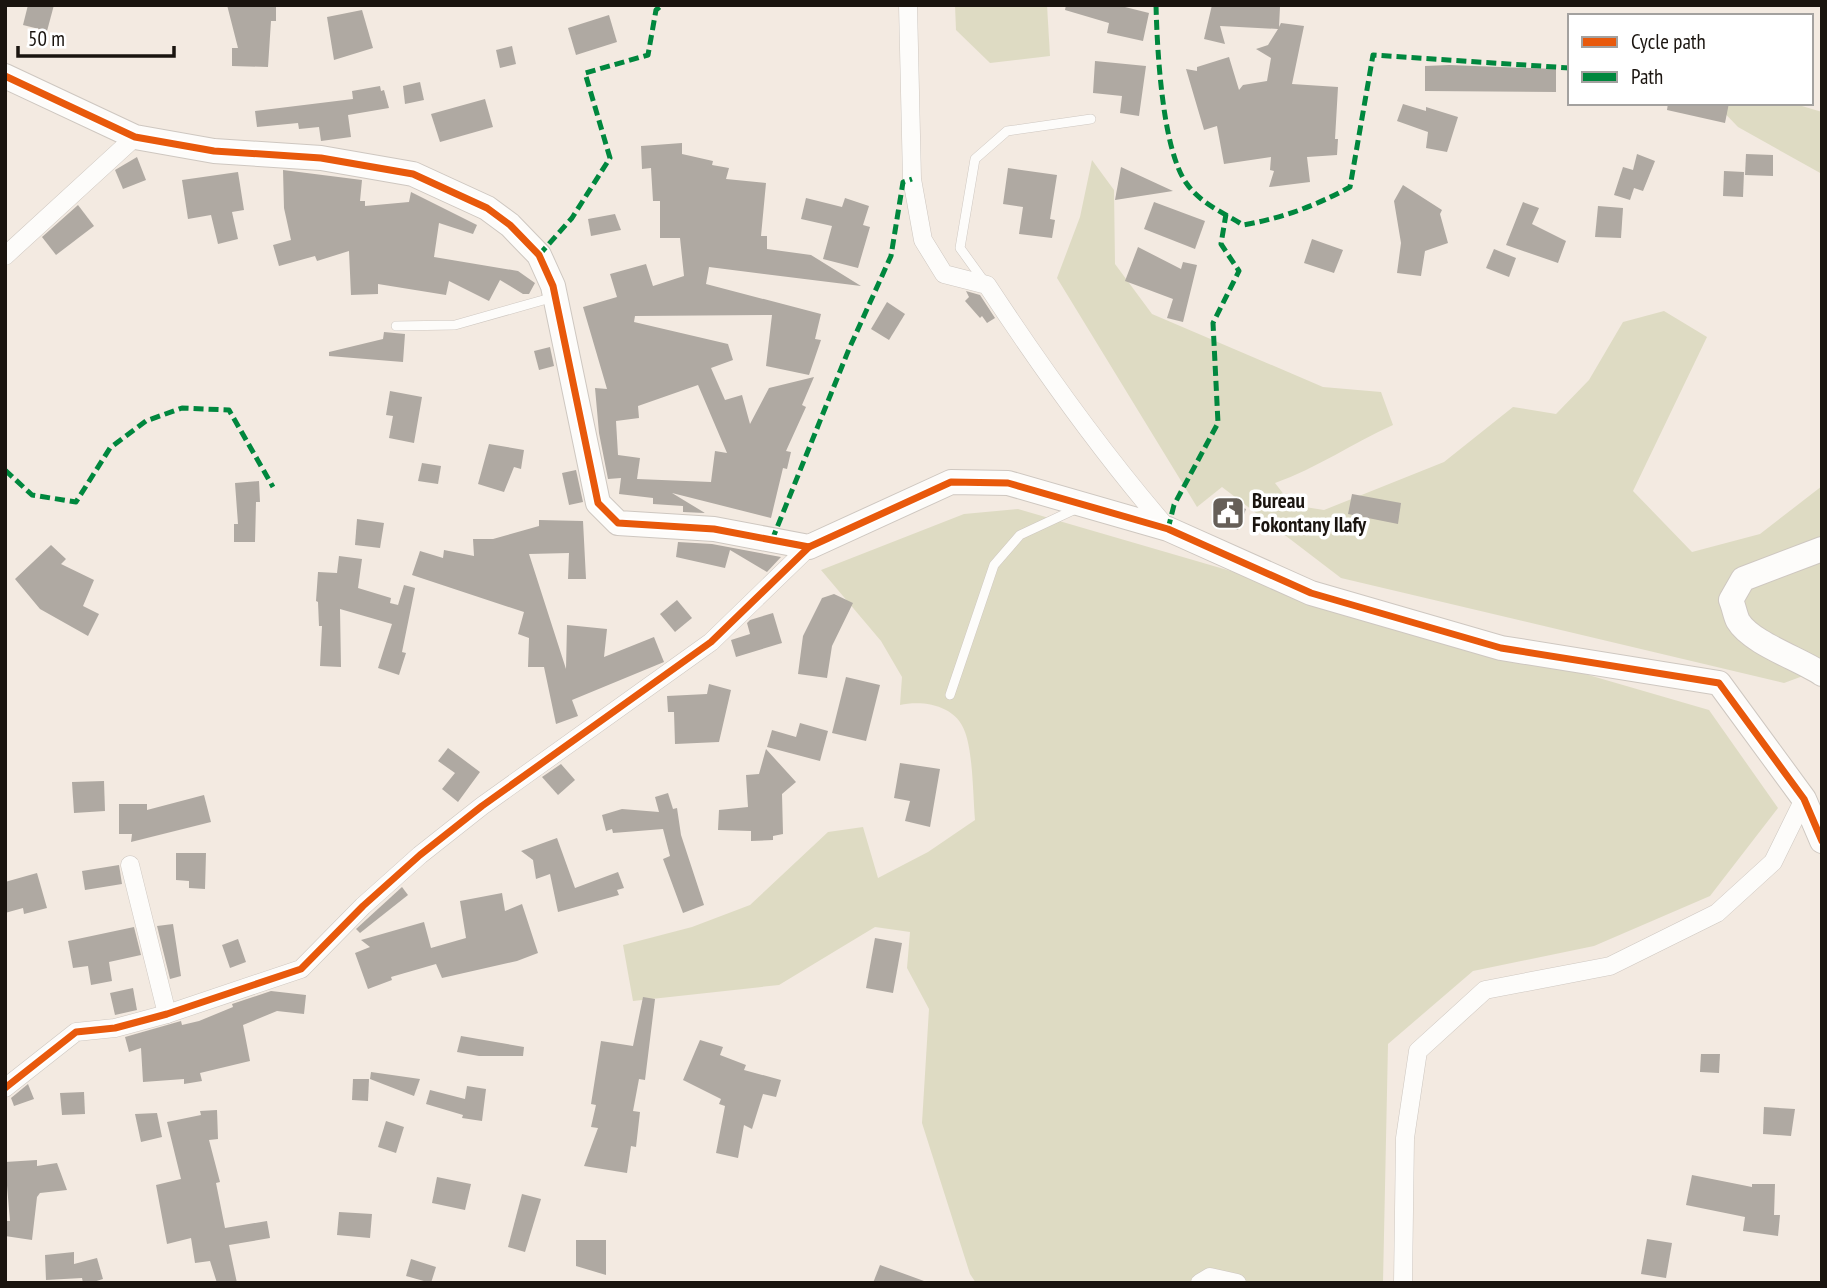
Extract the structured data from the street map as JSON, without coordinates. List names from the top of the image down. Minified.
{"places":{"public building":["Bureau Fokontany Ilafy"]},"legend":["Cycle path","Path"],"scale_bar":"50 m"}
